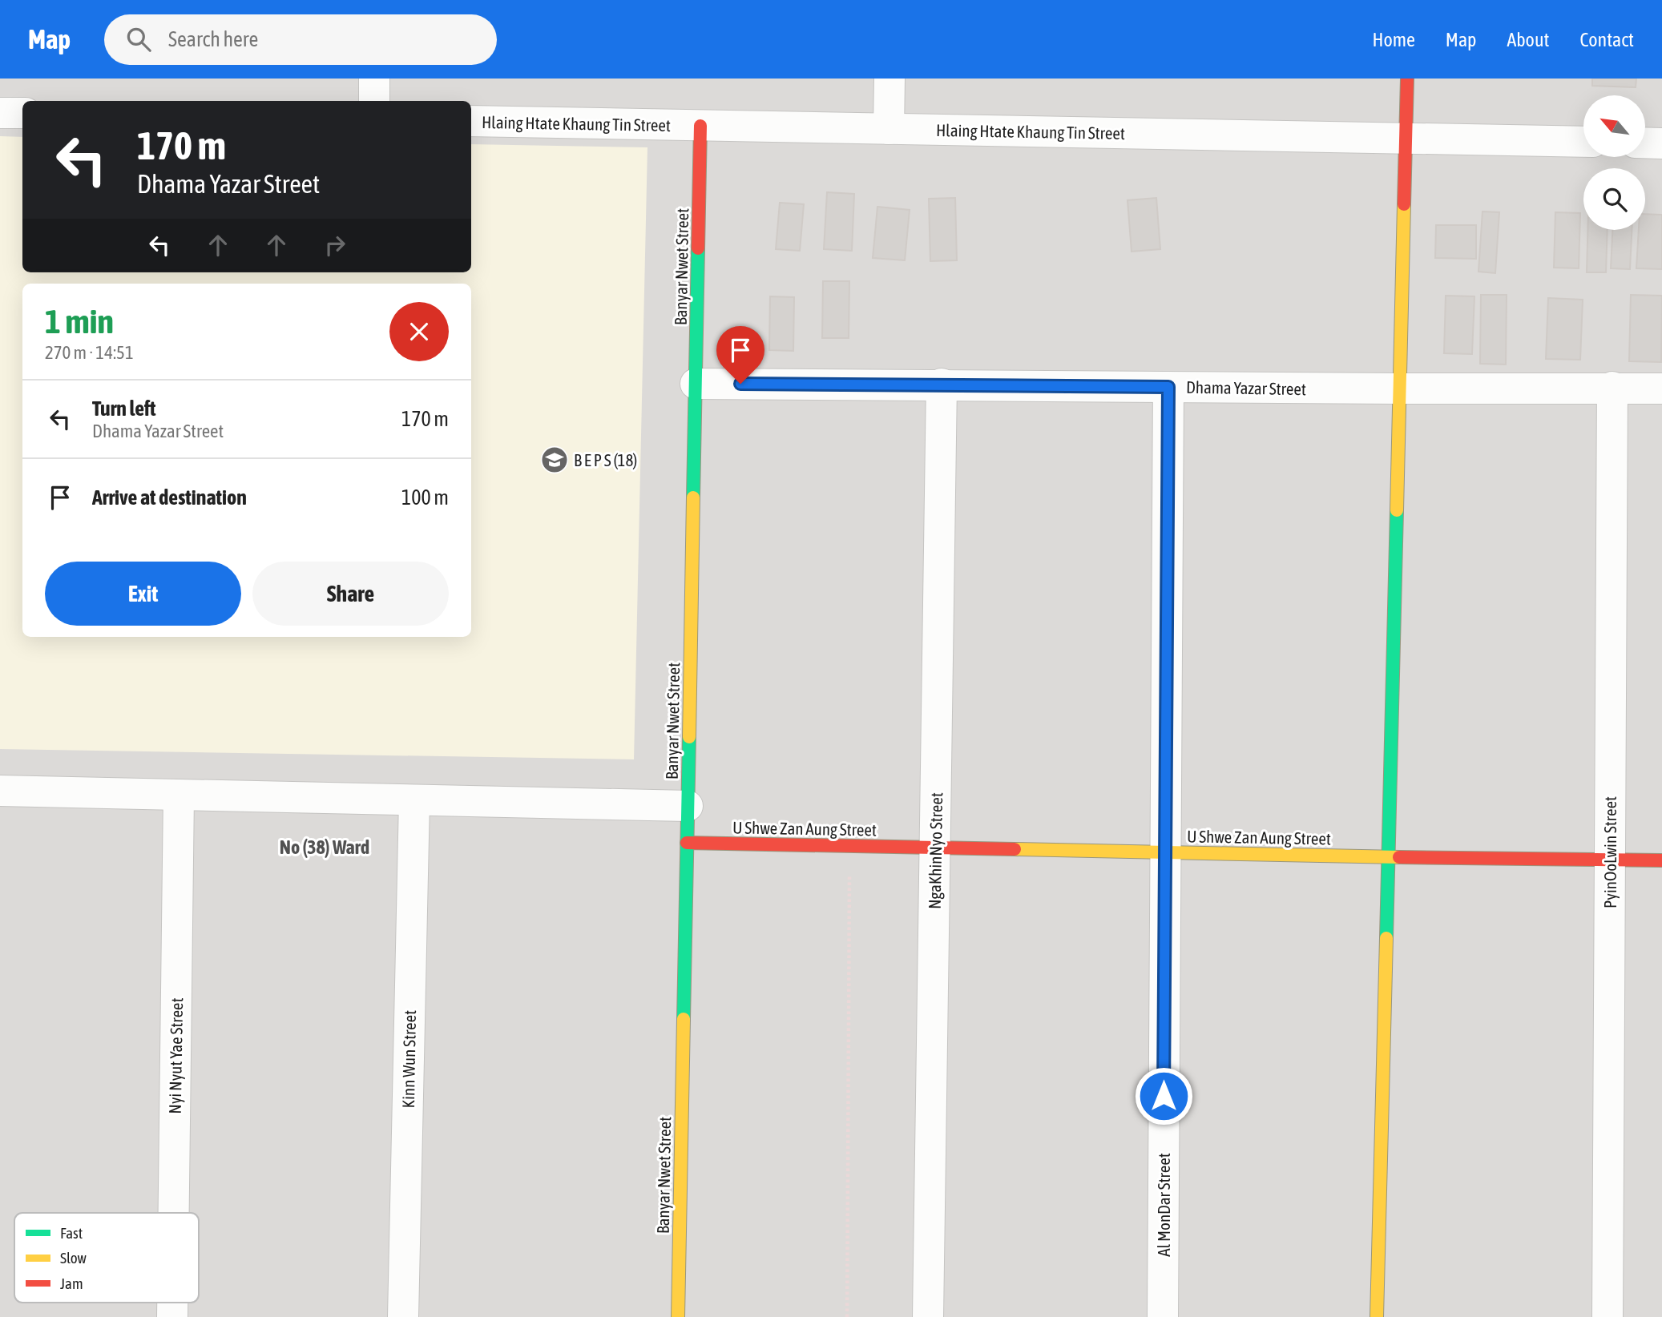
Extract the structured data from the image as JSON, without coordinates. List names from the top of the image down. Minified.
{"streets":{"street":["Hlaing Htate Khaung Tin Street","Banyar Nwet Street","Dhama Yazar Street","U Shwe Zan Aung Street","NgaKhinNyo Street","PyinOoLwin Street","Nyi Nyut Yae Street","Kinn Wun Street","Al MonDar Street"]},"crossings":[["Hlaing Htate Khaung Tin Street","Banyar Nwet Street"],["Banyar Nwet Street","Dhama Yazar Street"],["Banyar Nwet Street","U Shwe Zan Aung Street"],["Dhama Yazar Street","NgaKhinNyo Street"],["Dhama Yazar Street","PyinOoLwin Street"],["Dhama Yazar Street","Al MonDar Street"],["U Shwe Zan Aung Street","NgaKhinNyo Street"],["U Shwe Zan Aung Street","PyinOoLwin Street"],["U Shwe Zan Aung Street","Al MonDar Street"]],"districts":["No (38) Ward"],"places":{"school or university":["B E P S (18)"]},"legend":["Fast","Slow","Jam"],"north":"top left","page":{"header":"Map","search":"Search here","nav":["Home","Map","About","Contact"],"turn":["170 m","Dhama Yazar Street"],"heading":["1 min","270 m · 14:51"],"list":[{"name":"Turn left","note":"Dhama Yazar Street","value":"170 m"},{"name":"Arrive at destination","value":"100 m"}],"buttons":["Exit","Share"]}}
